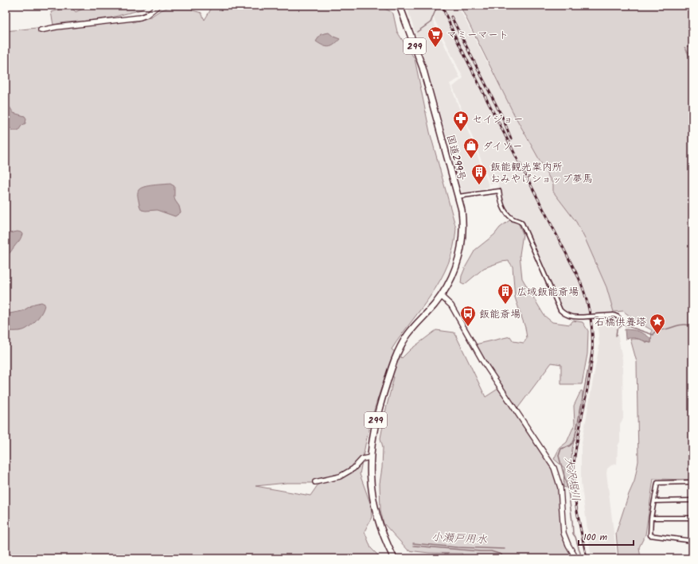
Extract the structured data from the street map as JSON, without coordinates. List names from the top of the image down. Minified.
{"streets":{"highway":["299","国道299号"]},"crossings":[["299","国道299号"]],"water":["大沢堀川","小瀬戸用水"],"places":{"supermarket":["マミーマート"],"pharmacy":["セイジョー"],"shop":["ダイソー"],"building":["飯能観光案内所 おみやげショップ夢馬","広域飯能斎場"],"bus stop":["飯能斎場"],"place":["石橋供養塔"]},"scale_bar":"100 m"}
